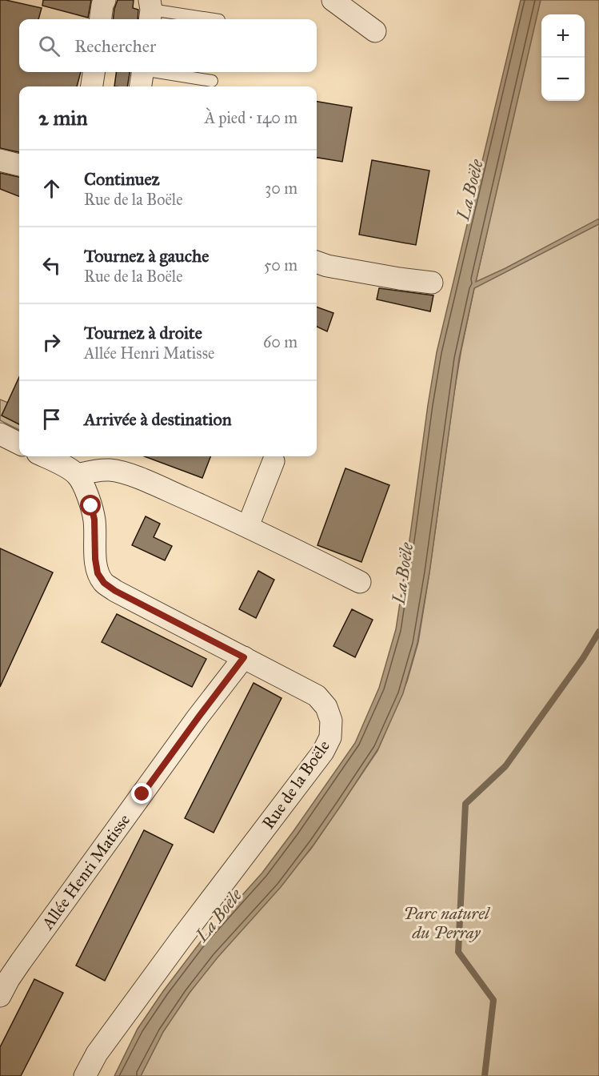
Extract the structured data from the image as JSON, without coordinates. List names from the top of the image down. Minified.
{"streets":{"street":["Rue de la Boële","Allée Henri Matisse"]},"crossings":[["Rue de la Boële","Allée Henri Matisse"]],"water":["La Boële"],"parks":["Parc naturel du Perray"],"page":{"map_buttons":["+","−"],"search":"Rechercher","heading":["2 min","À pied · 140 m"],"list":[["Continuez","Rue de la Boële","30 m"],["Tournez à gauche","Rue de la Boële","50 m"],["Tournez à droite","Allée Henri Matisse","60 m"],"Arrivée à destination"]}}
